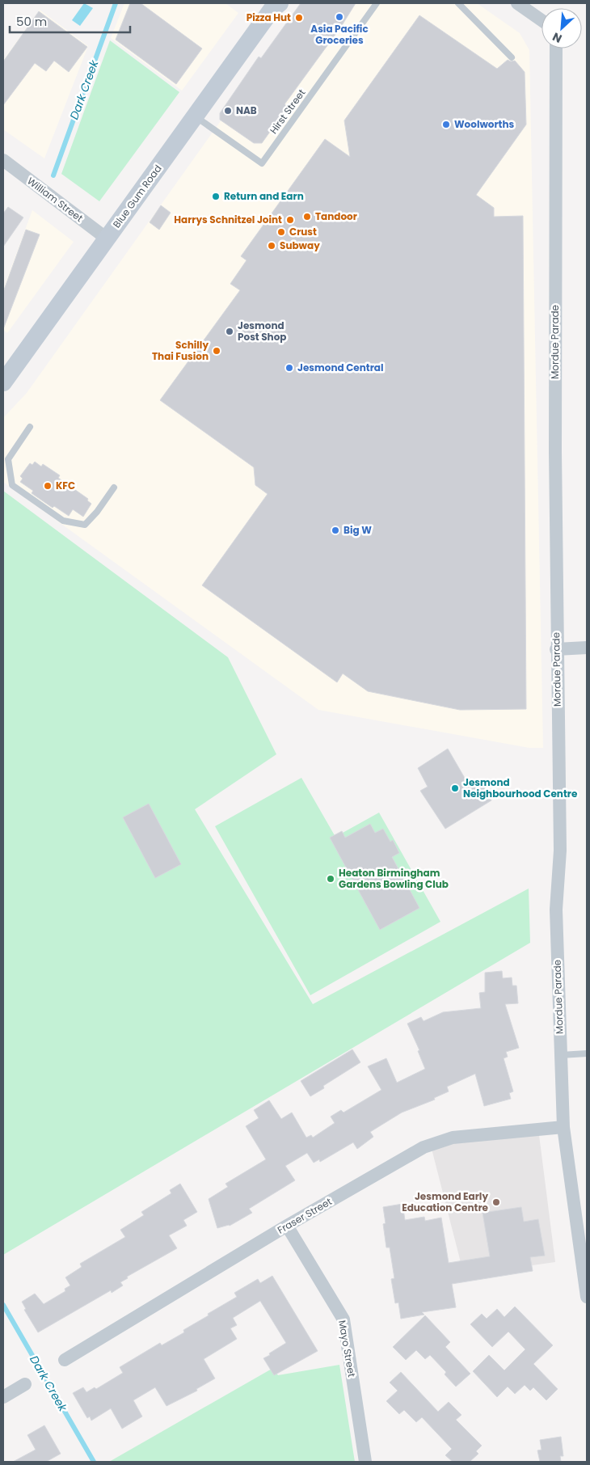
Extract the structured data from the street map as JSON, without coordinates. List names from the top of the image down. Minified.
{"streets":{"main road":["Blue Gum Road"],"street":["William Street","Mordue Parade","Fraser Street","Mayo Street"],"lane":["Hirst Street"]},"crossings":[["Hirst Street","Blue Gum Road"],["Blue Gum Road","William Street"],["Mordue Parade","Fraser Street"],["Fraser Street","Mayo Street"]],"water":["Dark Creek"],"places":["Asia Pacific Groceries","Pizza Hut","NAB","Woolworths","Return and Earn","Tandoor","Harrys Schnitzel Joint","Crust","Subway","Jesmond Post Shop","Schilly Thai Fusion","Jesmond Central","KFC","Big W","Jesmond Neighbourhood Centre","Heaton Birmingham Gardens Bowling Club","Jesmond Early Education Centre"],"scale_bar":"50 m","north":"bottom left"}
